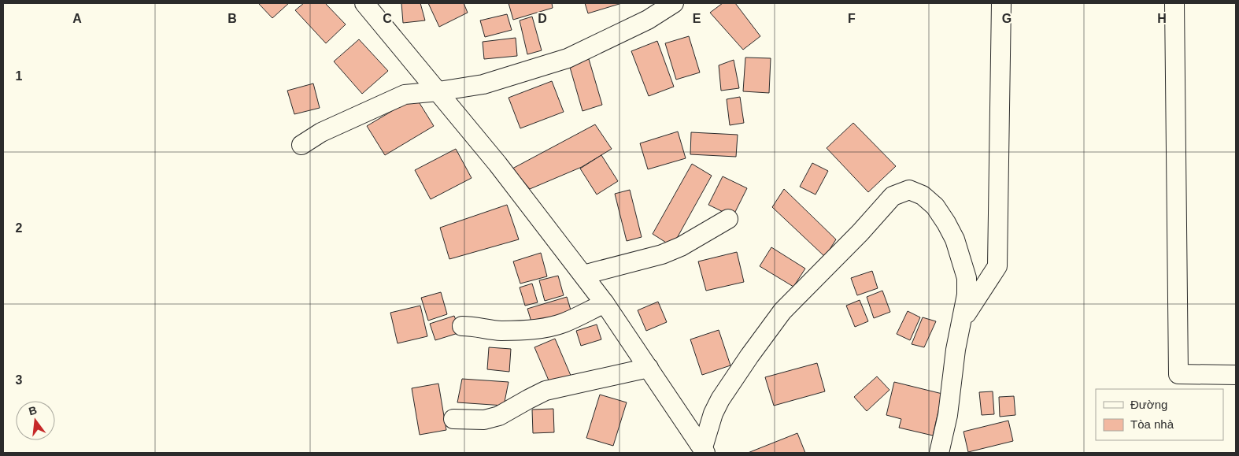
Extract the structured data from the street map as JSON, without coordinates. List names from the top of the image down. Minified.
{"legend":["Đường","Tòa nhà"],"north":"top","grid":{"columns":["A","B","C","D","E","F","G","H"],"rows":["1","2","3"]}}
